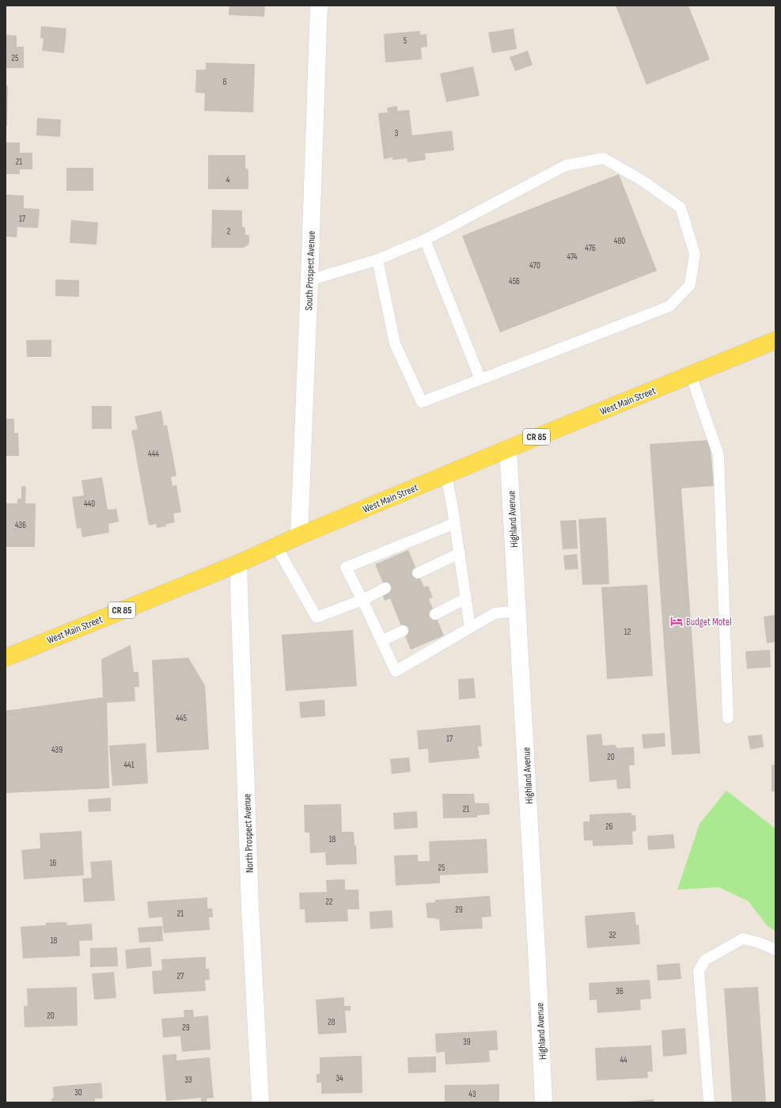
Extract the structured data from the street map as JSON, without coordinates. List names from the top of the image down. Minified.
{"streets":{"main road":["West Main Street","CR 85"],"street":["South Prospect Avenue","Highland Avenue","North Prospect Avenue"]},"crossings":[["South Prospect Avenue","West Main Street"],["West Main Street","Highland Avenue"],["West Main Street","North Prospect Avenue"]],"places":{"hotel":["Budget Motel"]},"house_numbers":["5","25","8","3","21","4","17","2","480","476","474","470","456","444","440","436","12","445","17","439","20","441","21","26","18","16","25","22","29","21","32","18","27","36","20","28","29","39","44","34","33","30","43"]}
